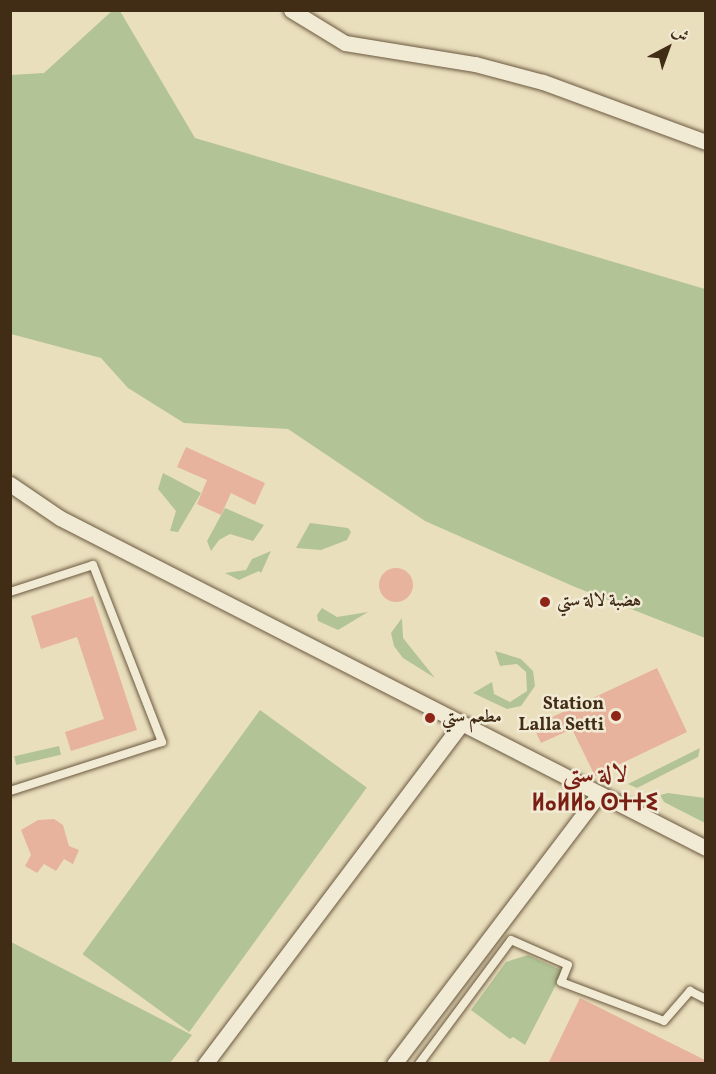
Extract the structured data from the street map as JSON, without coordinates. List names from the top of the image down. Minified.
{"districts":["لالة ستي ⵍⴰⵍⵍⴰ ⵙⵜⵜⵉ"],"places":["هضبة لالة ستي","Station Lalla Setti","مطعم ستي"],"north":"top right"}
